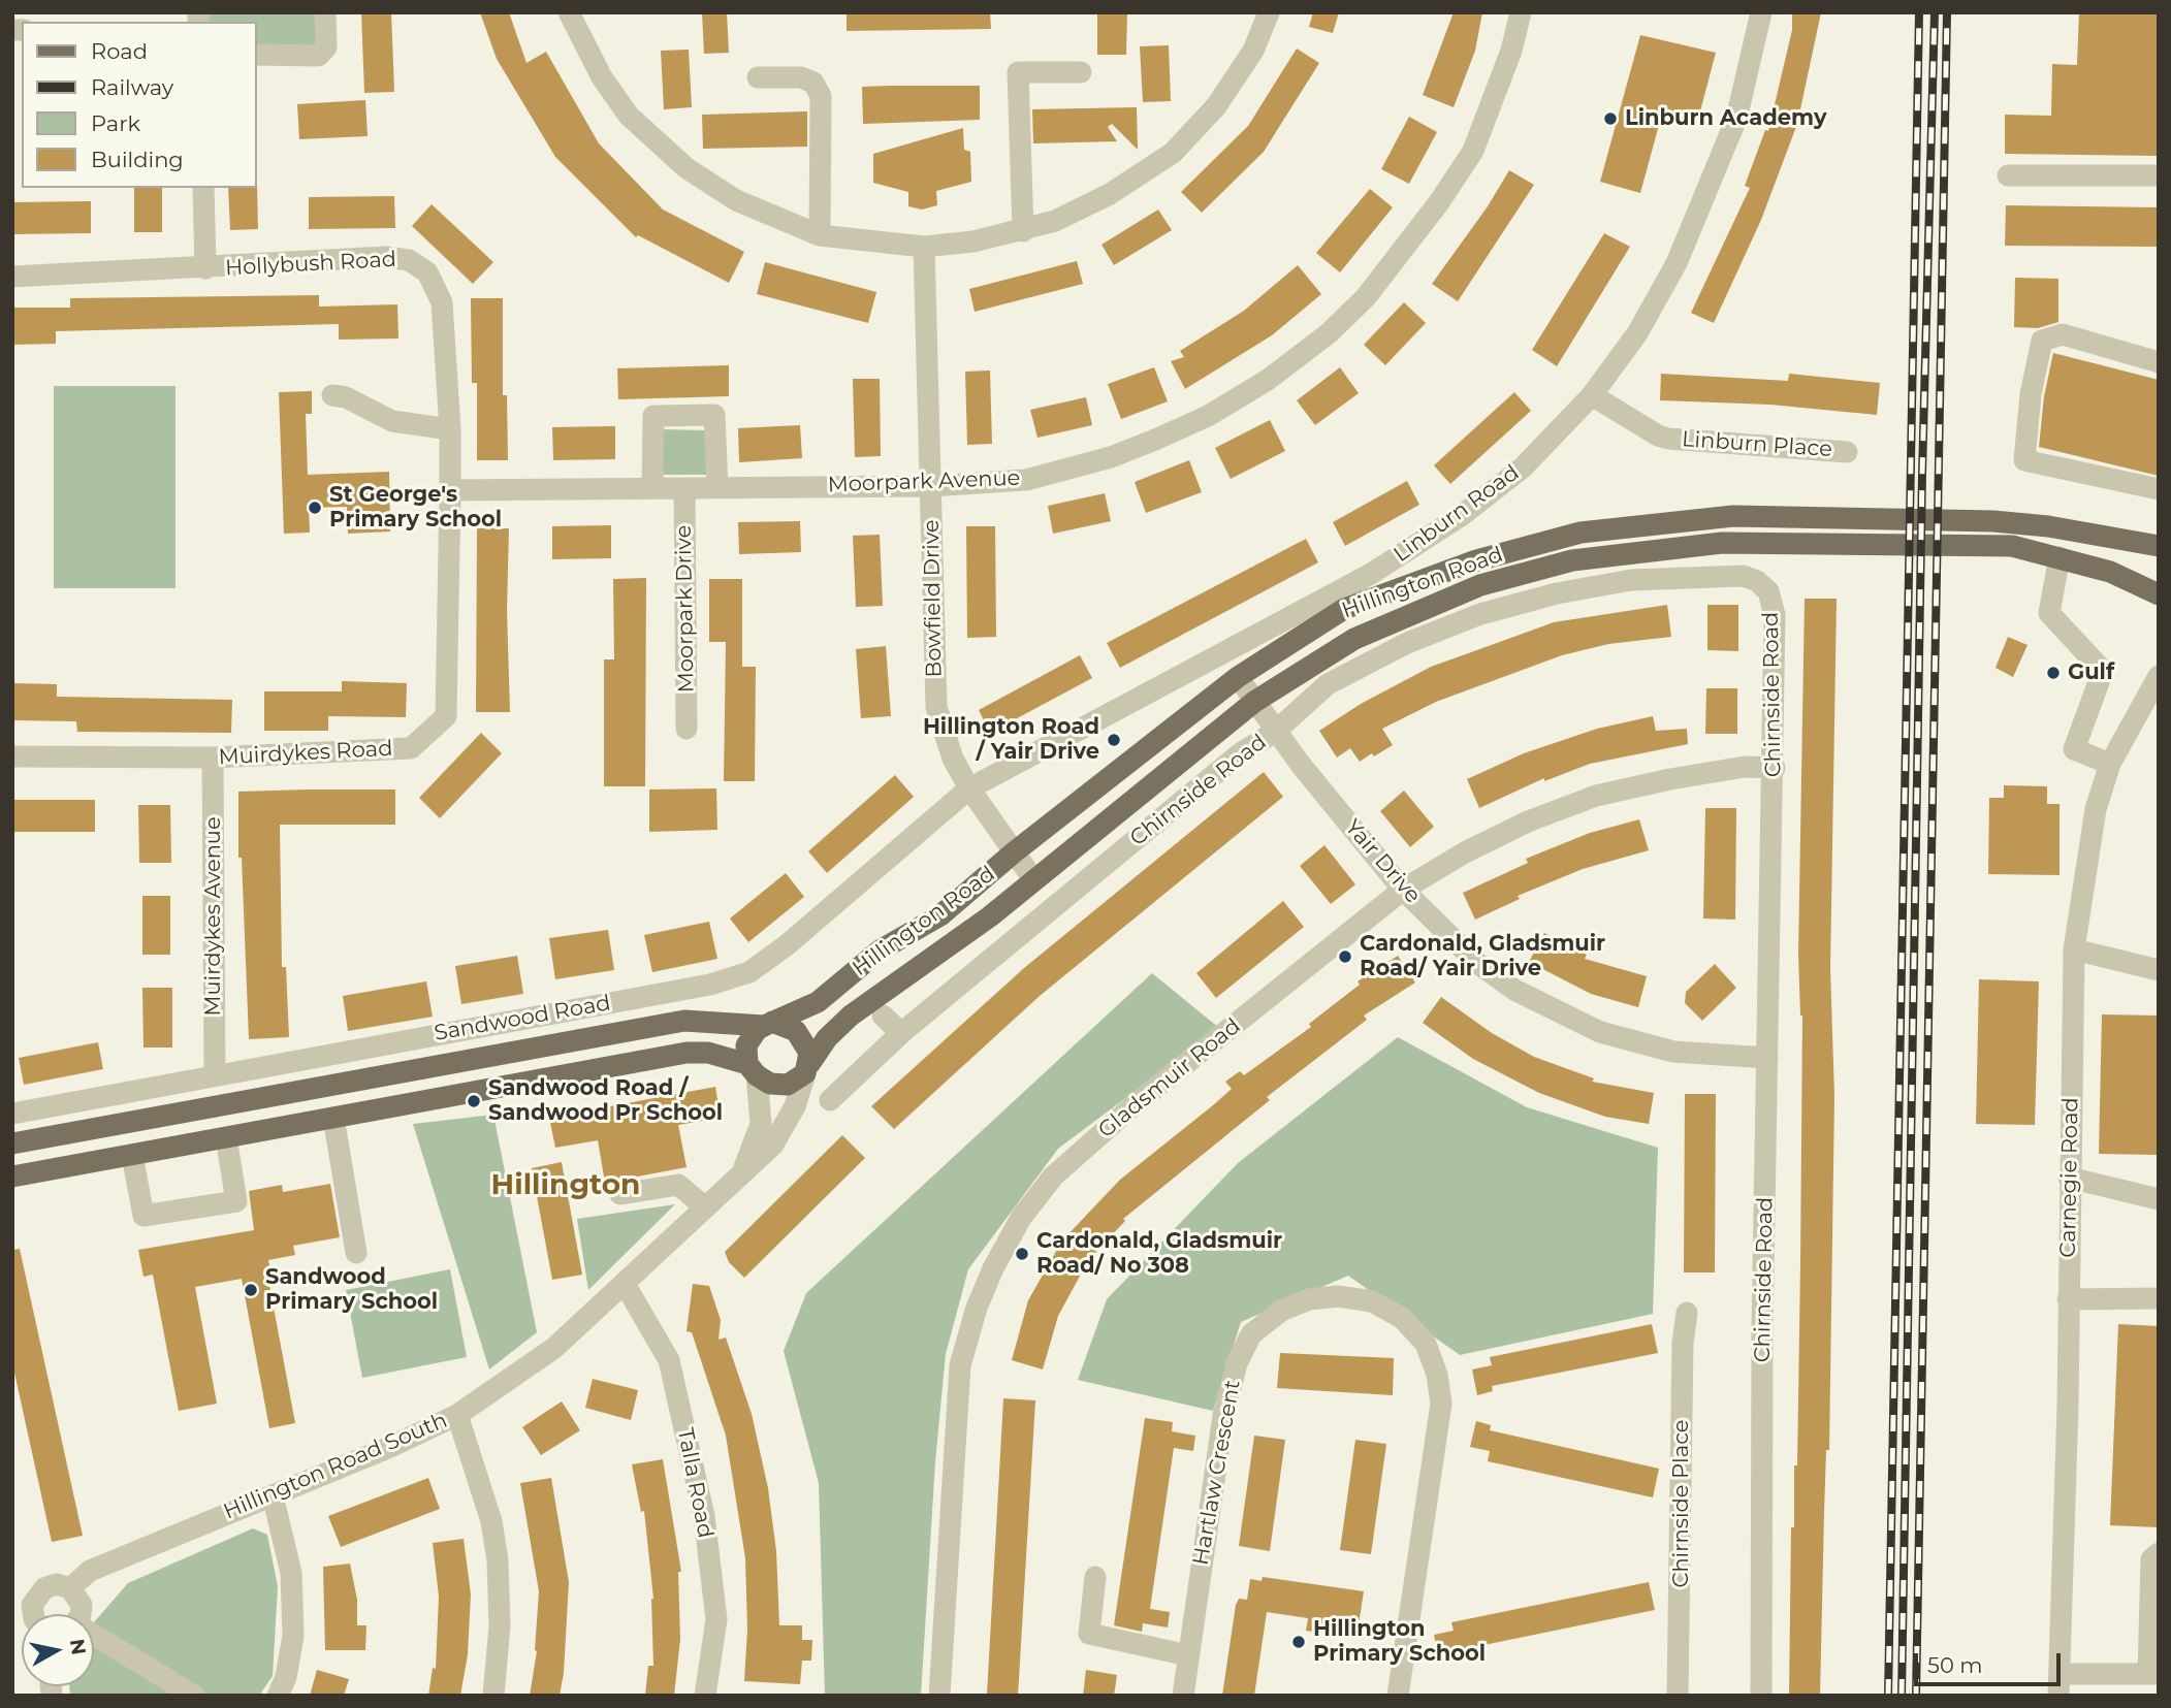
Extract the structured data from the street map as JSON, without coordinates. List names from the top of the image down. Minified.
{"streets":{"main road":["Hillington Road","Sandwood Road"],"street":["Hollybush Road","Linburn Place","Moorpark Avenue","Linburn Road","Bowfield Drive","Moorpark Drive","Chirnside Road","Muirdykes Road","Yair Drive","Muirdykes Avenue","Gladsmuir Road","Carnegie Road","Hillington Road South","Hartlaw Crescent","Talla Road","Chirnside Place"]},"crossings":[["Hollybush Road","Moorpark Avenue"],["Hollybush Road","Muirdykes Road"],["Linburn Place","Linburn Road"],["Moorpark Avenue","Bowfield Drive"],["Moorpark Avenue","Moorpark Drive"],["Moorpark Avenue","Muirdykes Road"],["Linburn Road","Bowfield Drive"],["Linburn Road","Sandwood Road"],["Hillington Road","Bowfield Drive"],["Hillington Road","Yair Drive"],["Hillington Road","Sandwood Road"],["Hillington Road","Hillington Road South"],["Bowfield Drive","Sandwood Road"],["Chirnside Road","Yair Drive"],["Chirnside Road","Gladsmuir Road"],["Muirdykes Road","Muirdykes Avenue"],["Yair Drive","Gladsmuir Road"],["Muirdykes Avenue","Sandwood Road"],["Sandwood Road","Hillington Road South"],["Hillington Road South","Talla Road"]],"districts":["Hillington"],"places":["Linburn Academy","St George's Primary School","Gulf","Hillington Road / Yair Drive","Cardonald, Gladsmuir Road/ Yair Drive","Sandwood Road / Sandwood Pr School","Cardonald, Gladsmuir Road/ No 308","Sandwood Primary School","Hillington Primary School"],"legend":["Road","Railway","Park","Building"],"scale_bar":"50 m","north":"right"}
